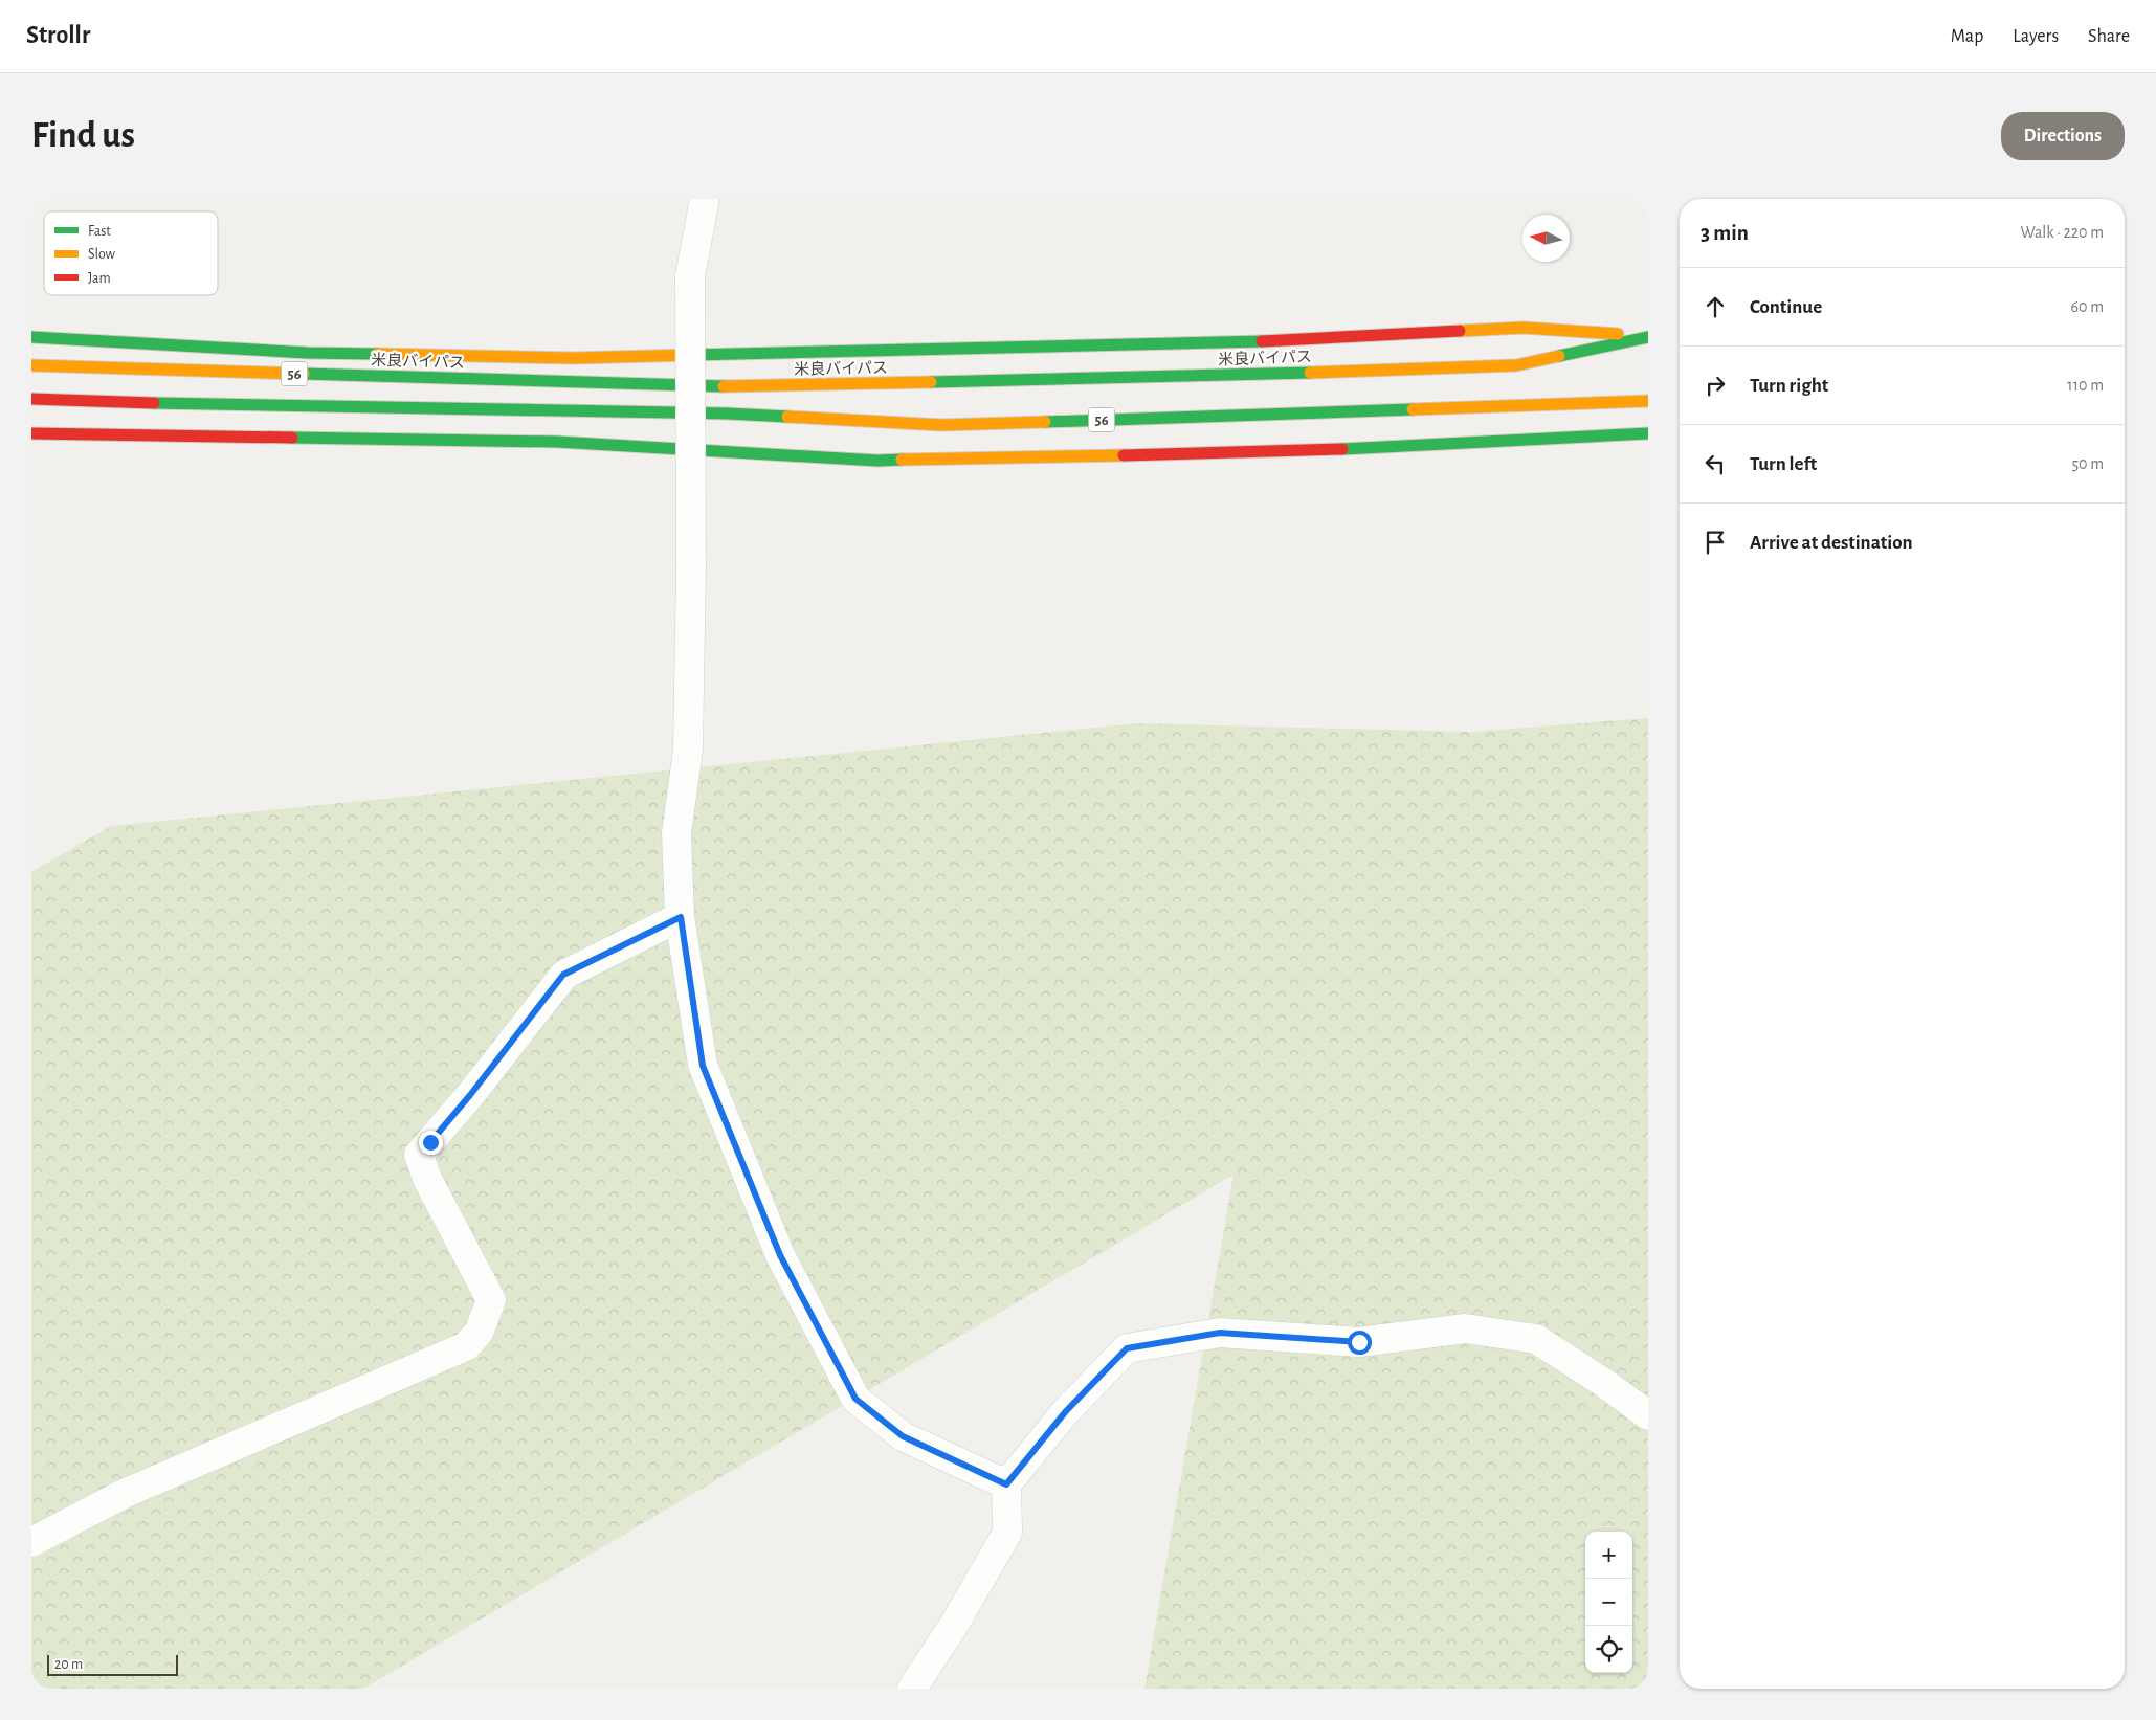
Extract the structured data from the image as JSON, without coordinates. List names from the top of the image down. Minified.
{"streets":{"main road":["米良バイパス","56"]},"legend":["Fast","Slow","Jam"],"scale_bar":"20 m","north":"left","page":{"header":"Strollr","nav":["Map","Layers","Share"],"buttons":"Directions","title":"Find us","heading":["3 min","Walk · 220 m"],"list":[["Continue","60 m"],["Turn right","110 m"],["Turn left","50 m"],"Arrive at destination"],"map_buttons":["+","−"],"scale":"20 m"}}
